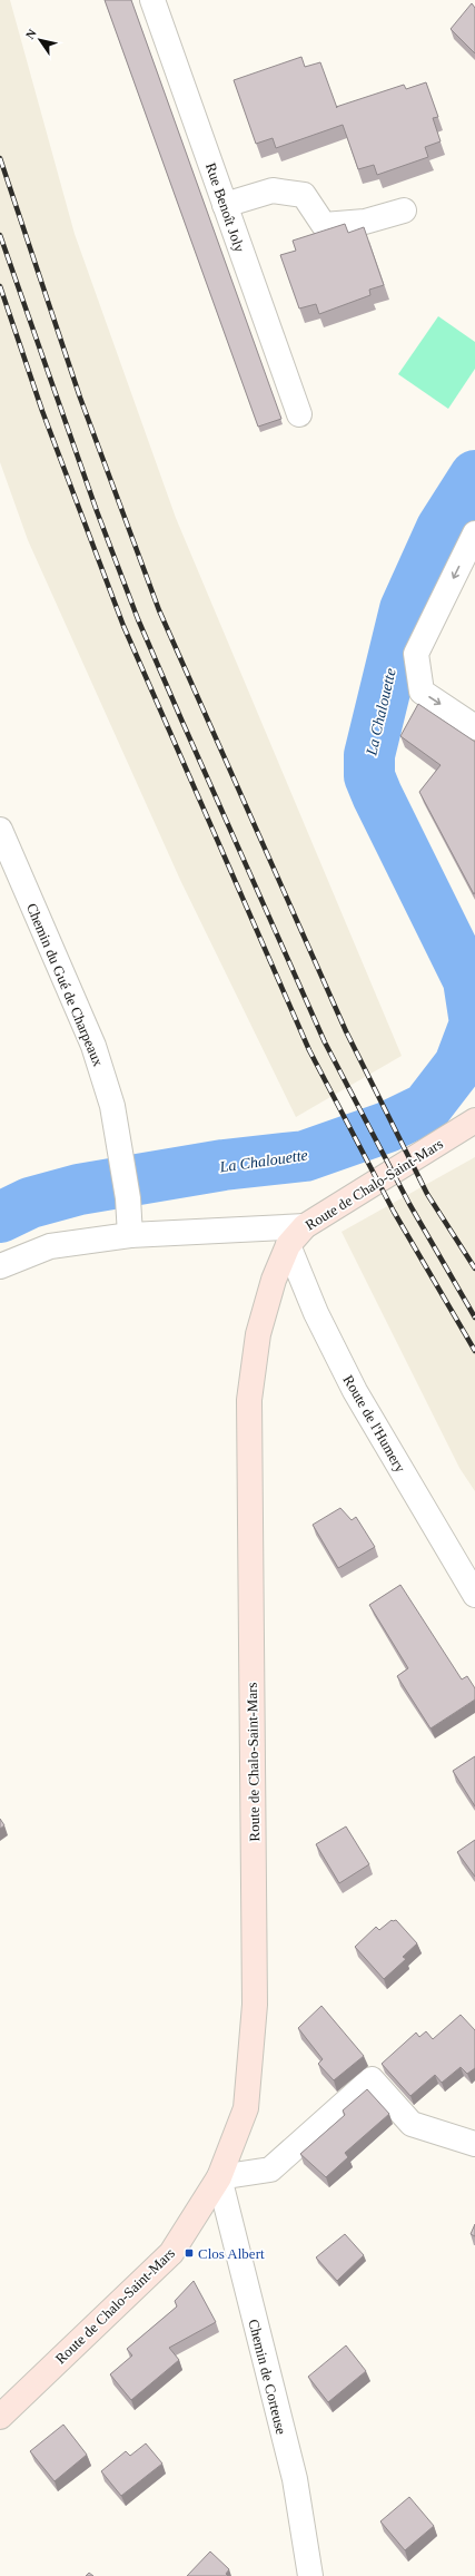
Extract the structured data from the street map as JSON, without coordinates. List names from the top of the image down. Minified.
{"streets":{"main road":["Route de Chalo-Saint-Mars"],"street":["Rue Benoît Joly","Chemin du Gué de Charpeaux","Route de l'Humery","Chemin de Corteuse"]},"crossings":[["Route de Chalo-Saint-Mars","Route de l'Humery"],["Route de Chalo-Saint-Mars","Chemin de Corteuse"]],"water":["La Chalouette"],"places":{"transit":["Clos Albert"]},"north":"top left"}
